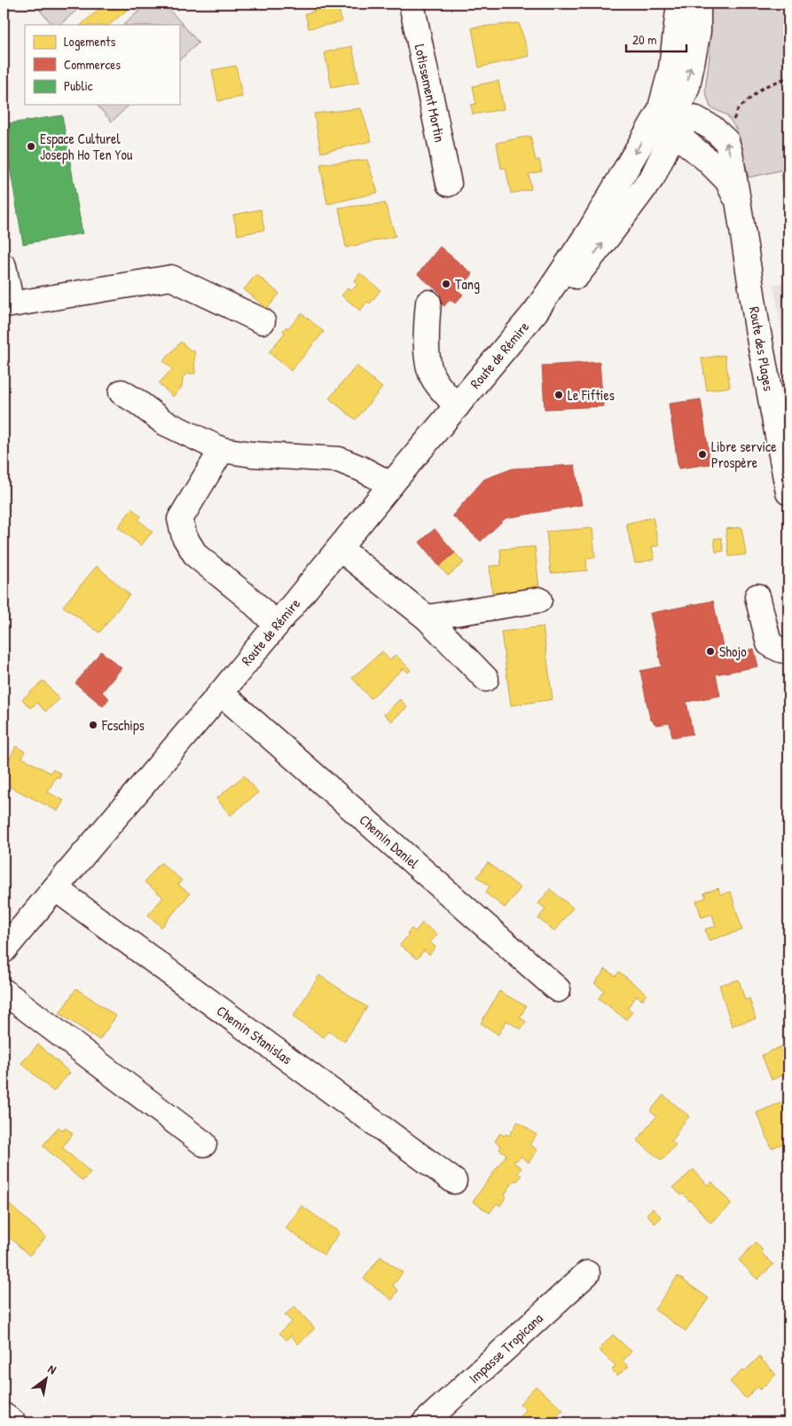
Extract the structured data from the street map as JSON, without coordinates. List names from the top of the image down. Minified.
{"streets":{"street":["Lotissement Mortin","Route des Plages","Route de Rémire","Chemin Daniel","Chemin Stanislas","Impasse Tropicana"]},"crossings":[["Route des Plages","Route de Rémire"],["Route de Rémire","Chemin Daniel"],["Route de Rémire","Chemin Stanislas"]],"places":["Espace Culturel Joseph Ho Ten You","Tang","Le Fifties","Libre service Prospère","Shojo","Fcschips"],"legend":["Logements","Commerces","Public"],"scale_bar":"20 m","north":"top right"}
